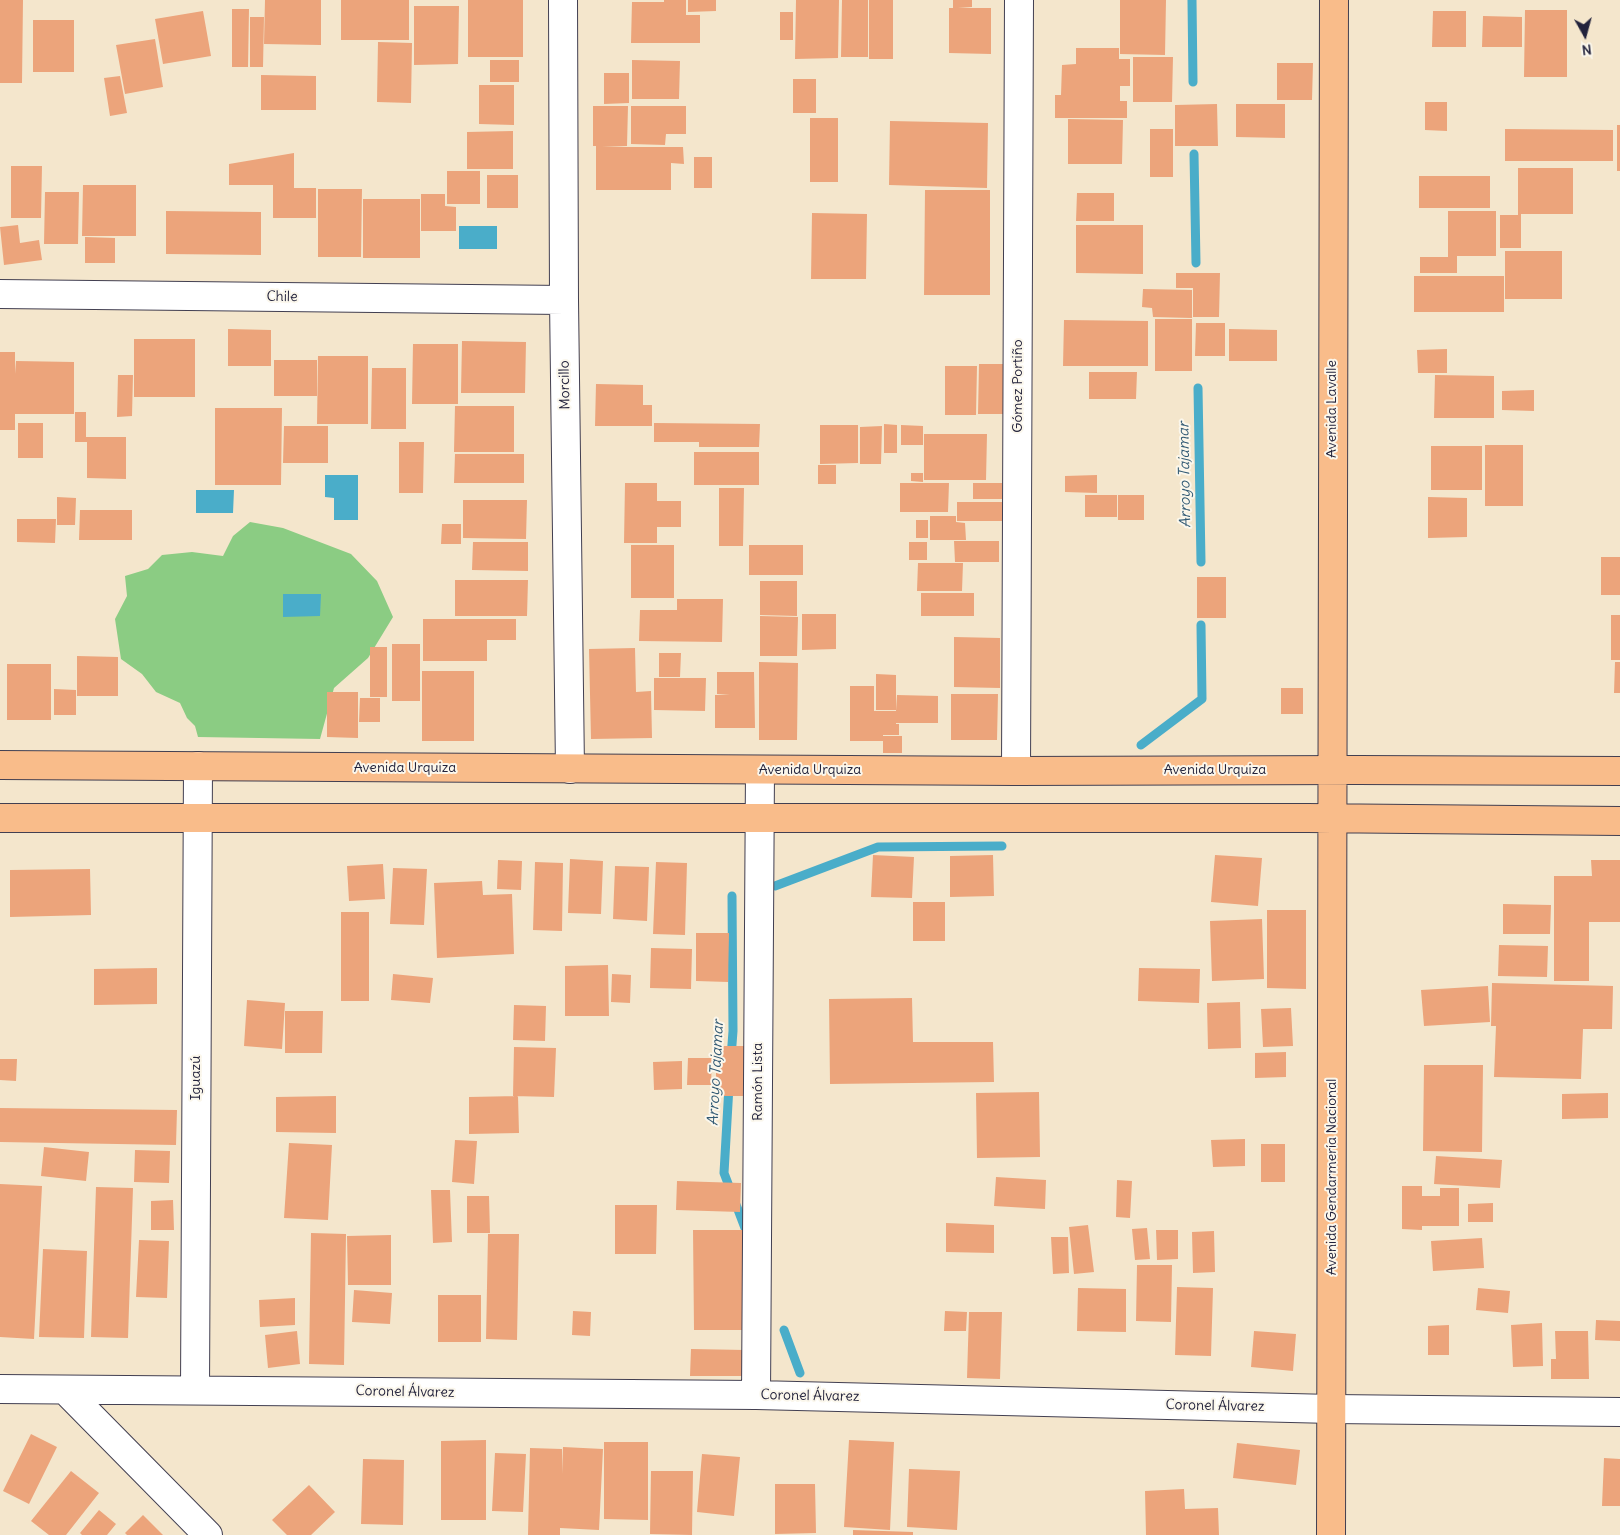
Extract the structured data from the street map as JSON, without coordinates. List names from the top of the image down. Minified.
{"streets":{"main road":["Avenida Lavalle","Avenida Urquiza","Avenida Gendarmería Nacional"],"street":["Chile","Morcillo","Gómez Portiño","Iguazú","Ramón Lista","Coronel Álvarez"]},"crossings":[["Chile","Morcillo"],["Morcillo","Avenida Urquiza"],["Gómez Portiño","Avenida Urquiza"],["Avenida Lavalle","Avenida Urquiza"],["Avenida Lavalle","Avenida Gendarmería Nacional"],["Avenida Urquiza","Iguazú"],["Avenida Urquiza","Ramón Lista"],["Iguazú","Coronel Álvarez"],["Ramón Lista","Coronel Álvarez"],["Avenida Gendarmería Nacional","Coronel Álvarez"]],"water":["Arroyo Tajamar"],"north":"bottom"}
